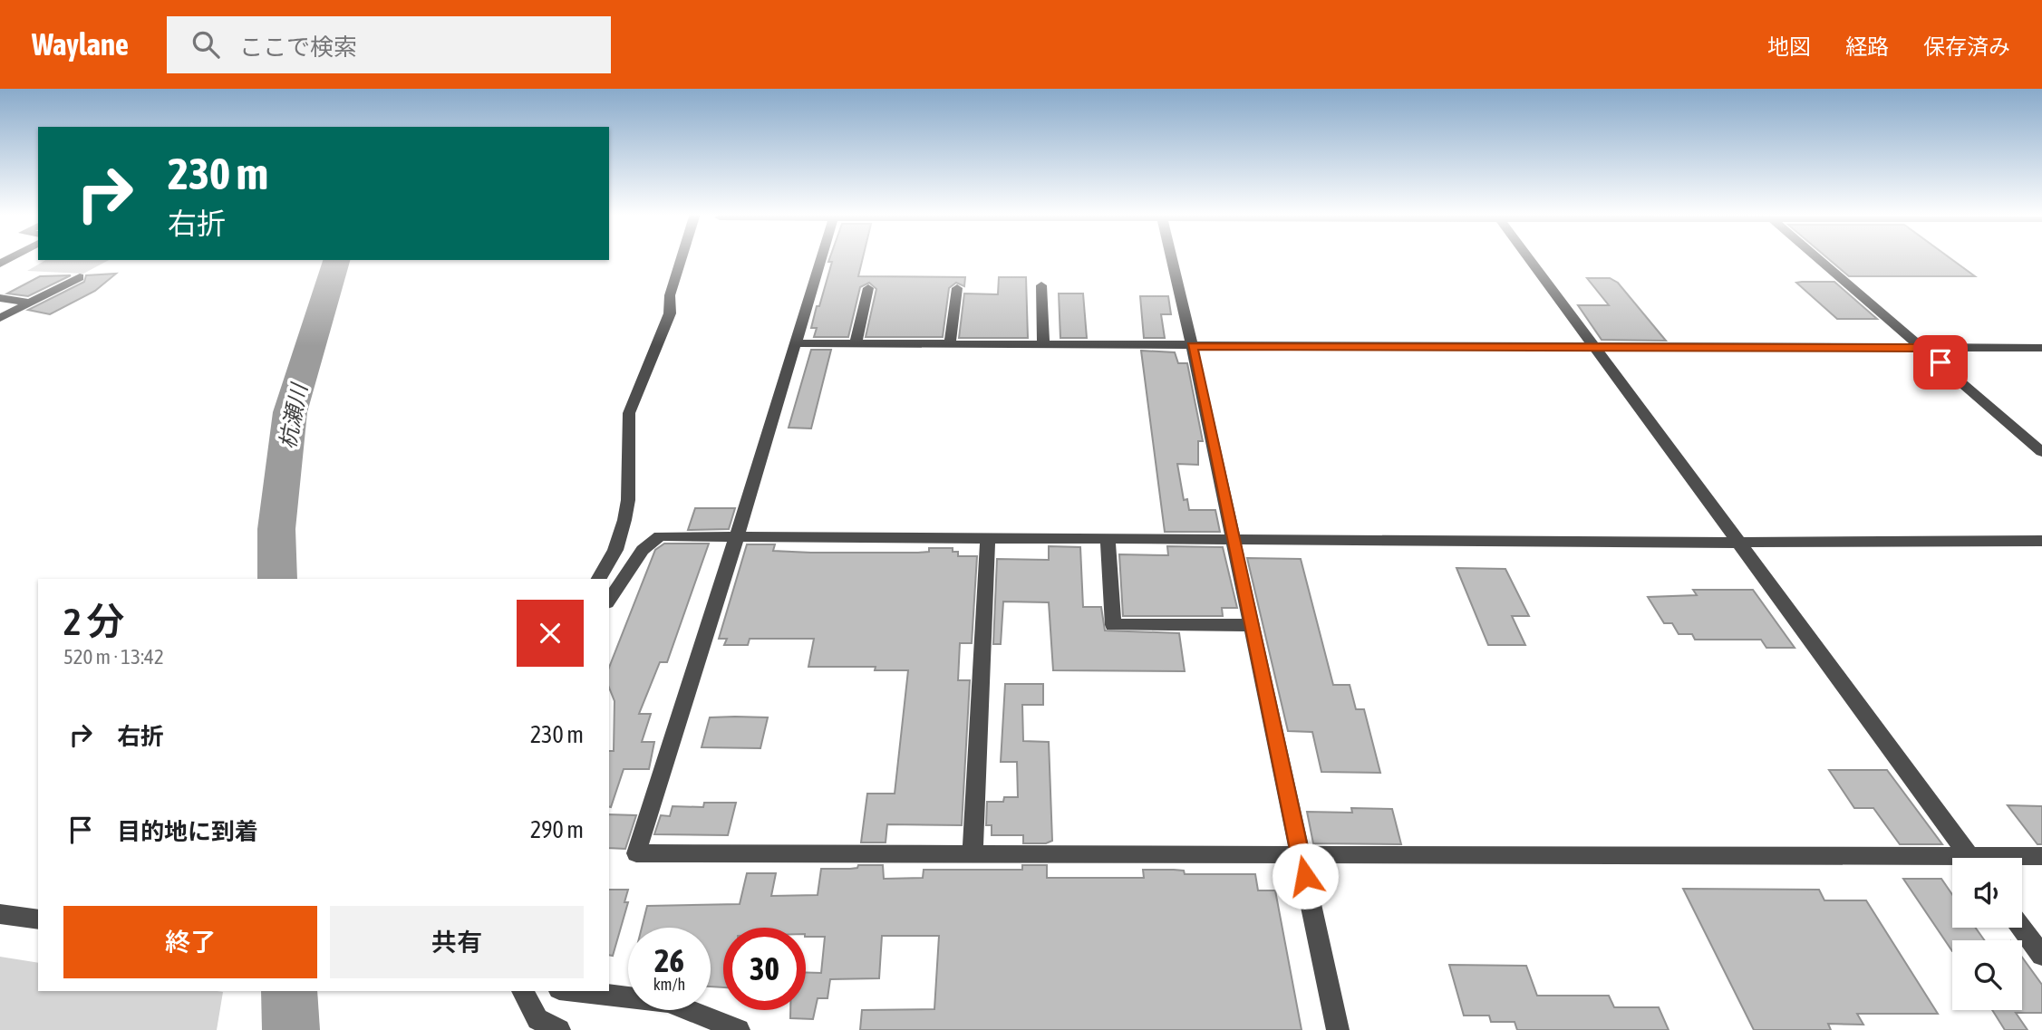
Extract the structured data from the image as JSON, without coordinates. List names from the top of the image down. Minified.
{"water":["杭瀬川"],"page":{"header":"Waylane","search":"ここで検索","nav":["地図","経路","保存済み"],"turn":["230 m","右折"],"heading":["2 分","520 m · 13:42"],"list":[{"name":"右折","value":"230 m"},{"name":"目的地に到着","value":"290 m"}],"buttons":["終了","共有"],"speed":"26 km/h","limit":"30"}}
